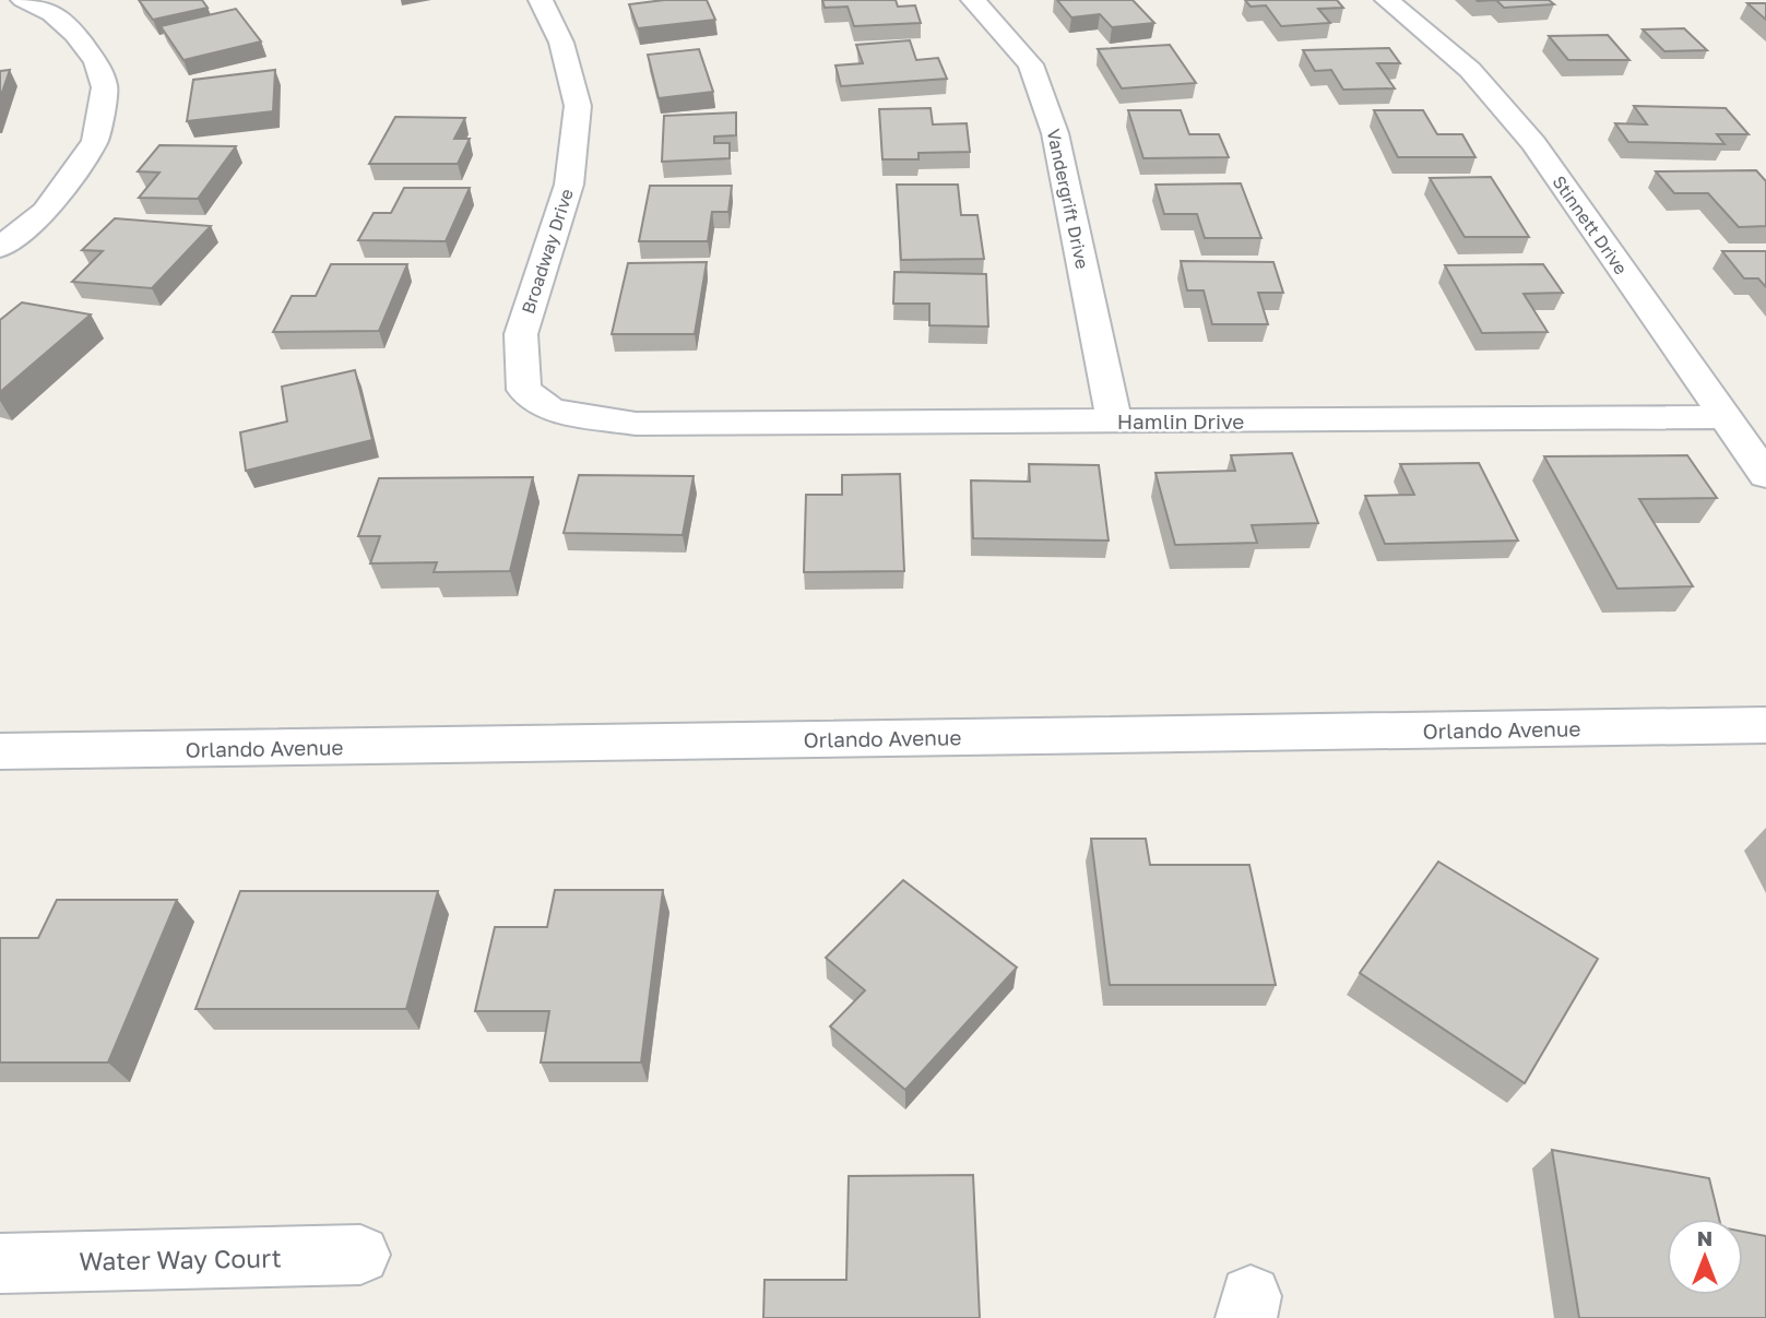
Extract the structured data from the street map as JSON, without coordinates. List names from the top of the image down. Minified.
{"streets":{"street":["Vandergrift Drive","Stinnett Drive","Broadway Drive","Hamlin Drive","Orlando Avenue","Water Way Court"]},"crossings":[["Vandergrift Drive","Hamlin Drive"],["Stinnett Drive","Hamlin Drive"],["Broadway Drive","Hamlin Drive"]],"north":"top"}
